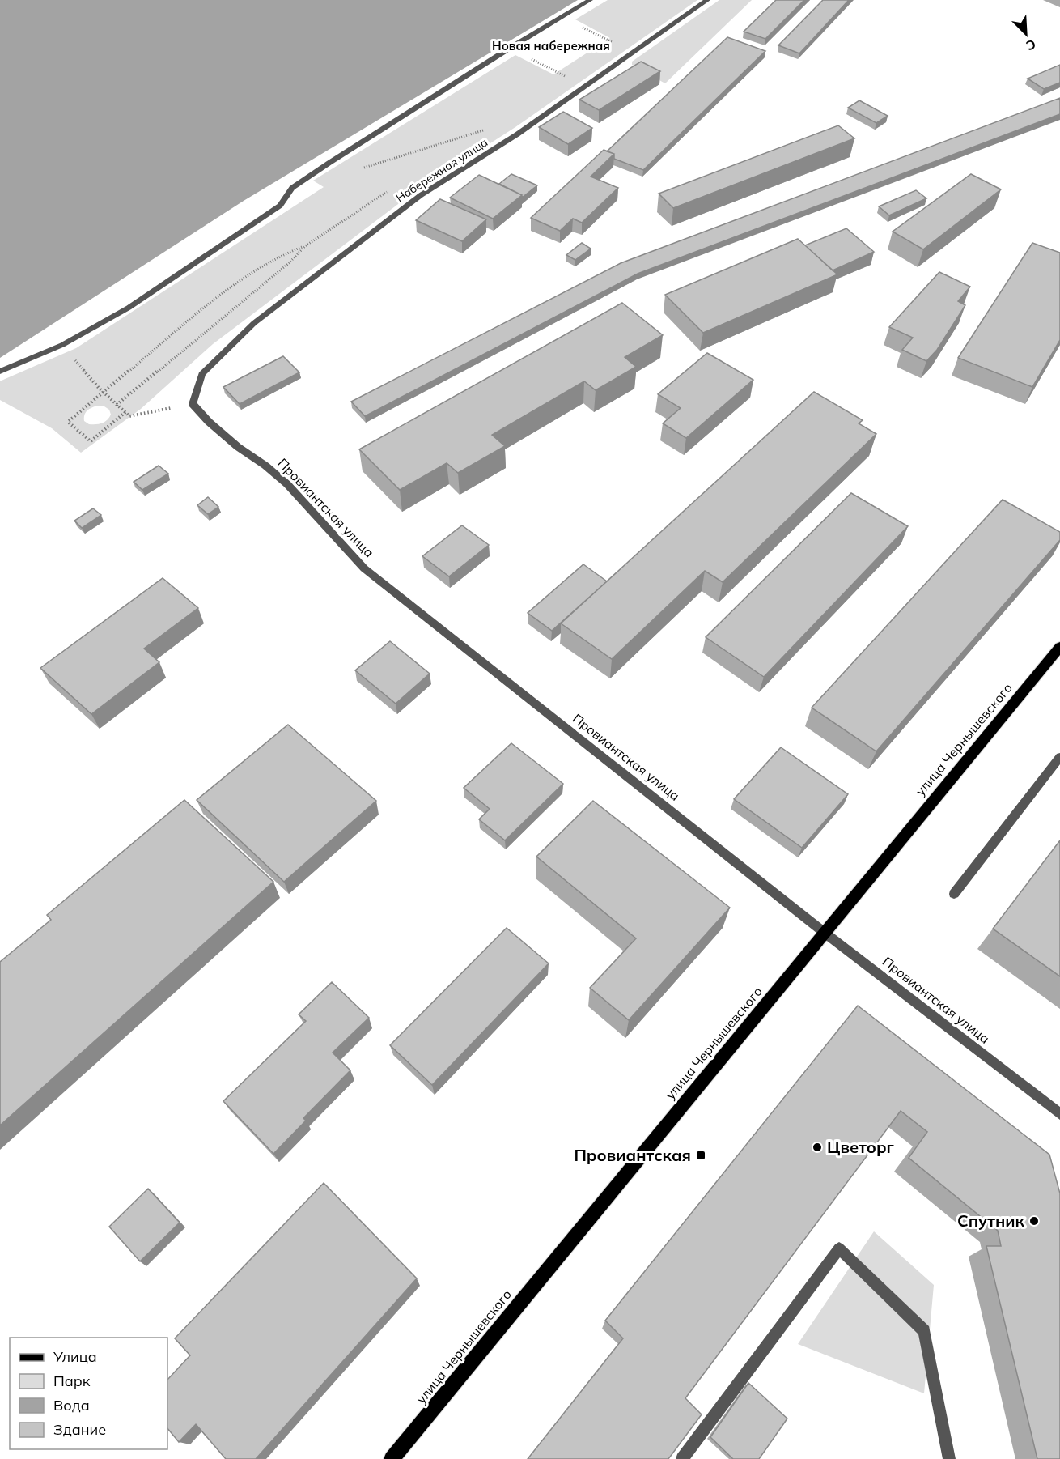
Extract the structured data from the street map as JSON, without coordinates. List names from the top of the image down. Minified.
{"streets":{"main road":["улица Чернышевского"],"street":["Набережная улица","Провиантская улица"]},"crossings":[["Набережная улица","Провиантская улица"],["Провиантская улица","улица Чернышевского"]],"districts":["Новая набережная"],"places":{"other":["Цветорг","Спутник"],"transit":["Провиантская"]},"legend":["Улица","Парк","Вода","Здание"],"north":"bottom right"}
